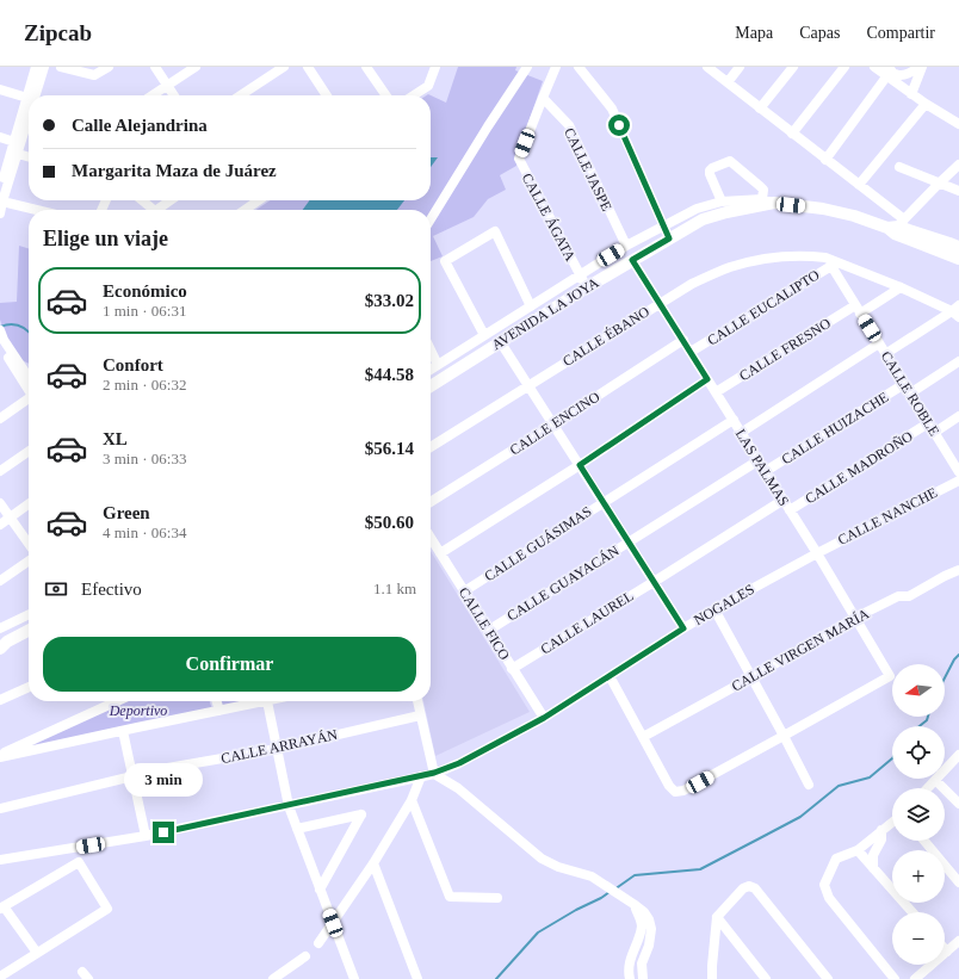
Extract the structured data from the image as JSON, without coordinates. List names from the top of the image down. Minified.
{"streets":{"main road":["AVENIDA LA JOYA"],"street":["CALLE JASPE","CALLE ÁGATA","CALLE EUCALIPTO","CALLE ÉBANO","CALLE FRESNO","CALLE ROBLE","CALLE ENCINO","CALLE HUIZACHE","LAS PALMAS","CALLE MADROÑO","CALLE NANCHE","CALLE GUÁSIMAS","CALLE GUAYACÁN","NOGALES","CALLE LAUREL","CALLE FICO","CALLE VIRGEN MARÍA","CALLE ARRAYÁN"]},"crossings":[["CALLE JASPE","CALLE ÁGATA"],["CALLE JASPE","AVENIDA LA JOYA"],["CALLE ÁGATA","AVENIDA LA JOYA"],["CALLE EUCALIPTO","CALLE ÉBANO"],["CALLE EUCALIPTO","CALLE ROBLE"],["CALLE EUCALIPTO","LAS PALMAS"],["AVENIDA LA JOYA","LAS PALMAS"],["CALLE ÉBANO","CALLE ROBLE"],["CALLE ÉBANO","LAS PALMAS"],["CALLE FRESNO","CALLE ROBLE"],["CALLE FRESNO","LAS PALMAS"],["CALLE ROBLE","CALLE HUIZACHE"],["CALLE ROBLE","CALLE MADROÑO"],["CALLE ENCINO","LAS PALMAS"],["CALLE HUIZACHE","LAS PALMAS"],["LAS PALMAS","CALLE MADROÑO"],["LAS PALMAS","CALLE NANCHE"],["LAS PALMAS","CALLE GUÁSIMAS"],["LAS PALMAS","CALLE GUAYACÁN"],["LAS PALMAS","NOGALES"],["LAS PALMAS","CALLE LAUREL"],["LAS PALMAS","CALLE VIRGEN MARÍA"],["CALLE NANCHE","NOGALES"],["CALLE GUÁSIMAS","CALLE FICO"],["CALLE GUAYACÁN","CALLE FICO"],["NOGALES","CALLE FICO"],["CALLE LAUREL","CALLE FICO"]],"parks":["Deportivo"],"north":"left","page":{"header":"Zipcab","nav":["Mapa","Capas","Compartir"],"banner":["Calle Alejandrina","Margarita Maza de Juárez"],"heading":"Elige un viaje","list":[{"name":"Económico","note":"1 min · 06:31","value":"$33.02"},{"name":"Confort","note":"2 min · 06:32","value":"$44.58"},{"name":"XL","note":"3 min · 06:33","value":"$56.14"},{"name":"Green","note":"4 min · 06:34","value":"$50.60"}],"pay":["Efectivo","1.1 km"],"buttons":"Confirmar","map_buttons":["+","−"],"bubble":"3 min"}}
